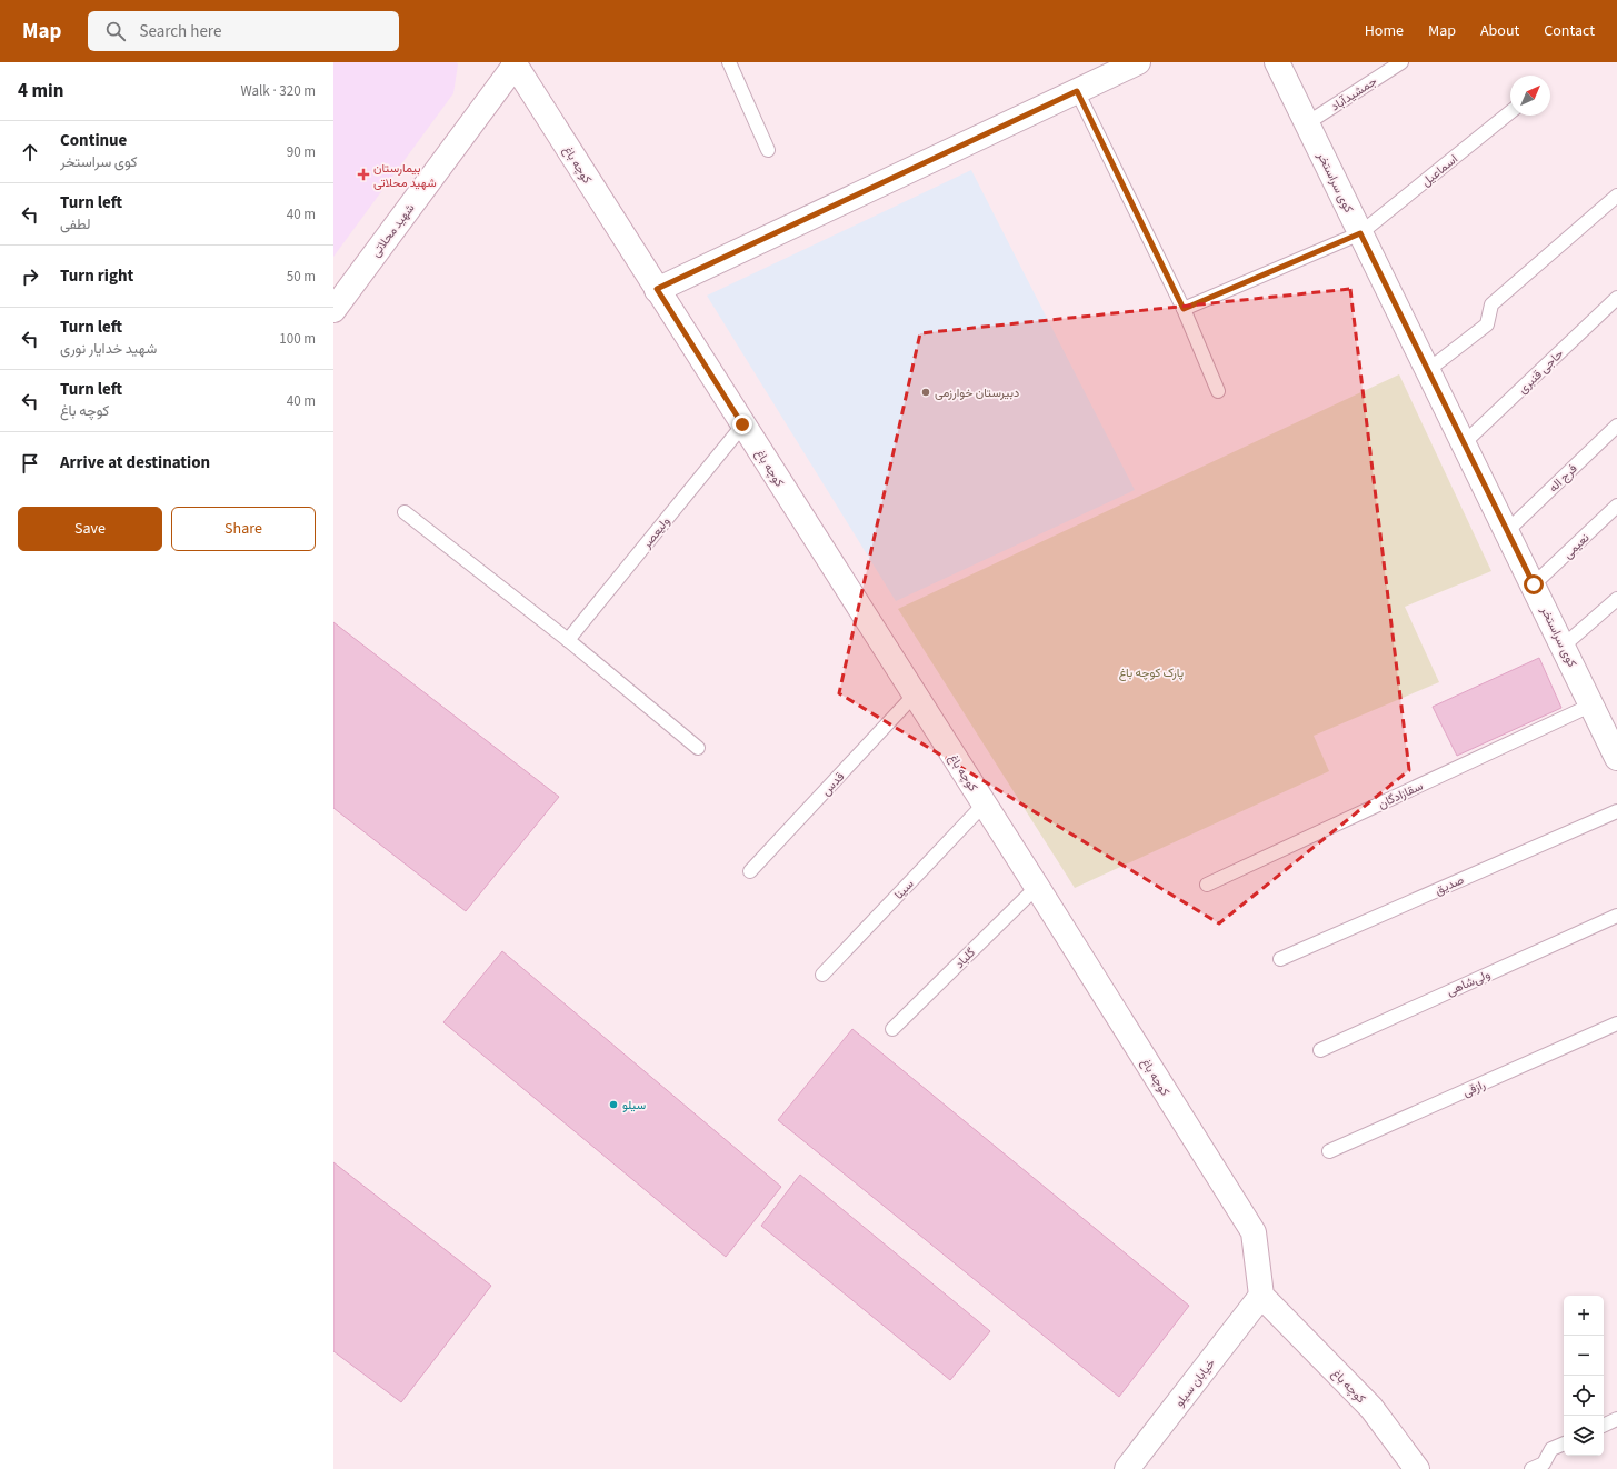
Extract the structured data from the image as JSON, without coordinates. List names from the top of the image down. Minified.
{"streets":{"street":["کوچه باغ","کوی سراستخر","شهید محلاتی","خیابان سیلو"],"lane":["جمشید‌آباد","اسماعیل","حاجی قنبری","فرج اله","ولیعصر","نعیمی","قدس","سقازادگان","صدیق","سینا","گلباد","ولی‌شاهی","رازقی"]},"crossings":[["جمشید‌آباد","کوی سراستخر"],["کوچه باغ","شهید محلاتی"],["کوچه باغ","ولیعصر"],["کوچه باغ","قدس"],["کوچه باغ","سینا"],["کوچه باغ","گلباد"],["کوچه باغ","خیابان سیلو"],["اسماعیل","کوی سراستخر"],["کوی سراستخر","حاجی قنبری"],["کوی سراستخر","فرج اله"],["کوی سراستخر","نعیمی"],["کوی سراستخر","سقازادگان"]],"parks":["پارک کوچه باغ"],"places":{"health":["بیمارستان شهید محلاتی"],"other":["دبیرستان خوارزمی","سیلو"]},"north":"top right","page":{"header":"Map","search":"Search here","nav":["Home","Map","About","Contact"],"heading":["4 min","Walk · 320 m"],"list":[["Continue","کوی سراستخر","90 m"],["Turn left","لطفی","40 m"],["Turn right","50 m"],["Turn left","شهید خدایار نوری","100 m"],["Turn left","کوچه باغ","40 m"],"Arrive at destination"],"buttons":["Save","Share"],"map_buttons":["+","−"]}}
